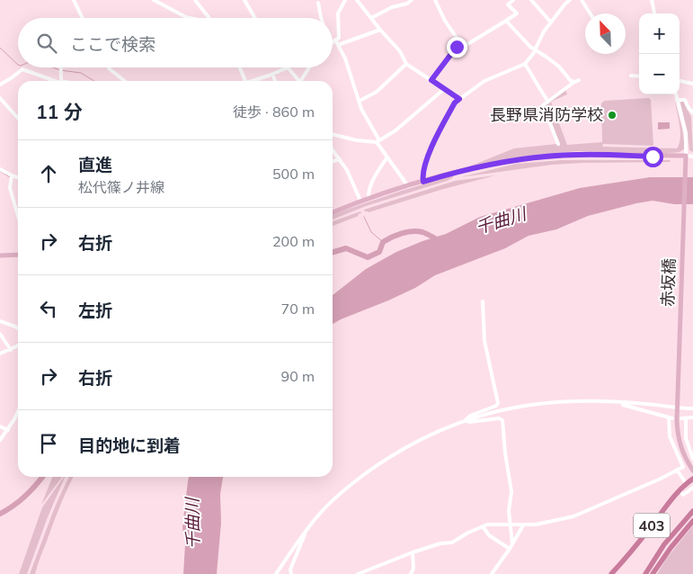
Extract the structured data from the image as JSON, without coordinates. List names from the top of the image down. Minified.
{"streets":{"highway":["403"],"main road":["赤坂橋"]},"water":["千曲川"],"places":["長野県消防学校"],"north":"top left","page":{"map_buttons":["+","−"],"search":"ここで検索","heading":["11 分","徒歩 · 860 m"],"list":[["直進","松代篠ノ井線","500 m"],["右折","200 m"],["左折","70 m"],["右折","90 m"],"目的地に到着"]}}
